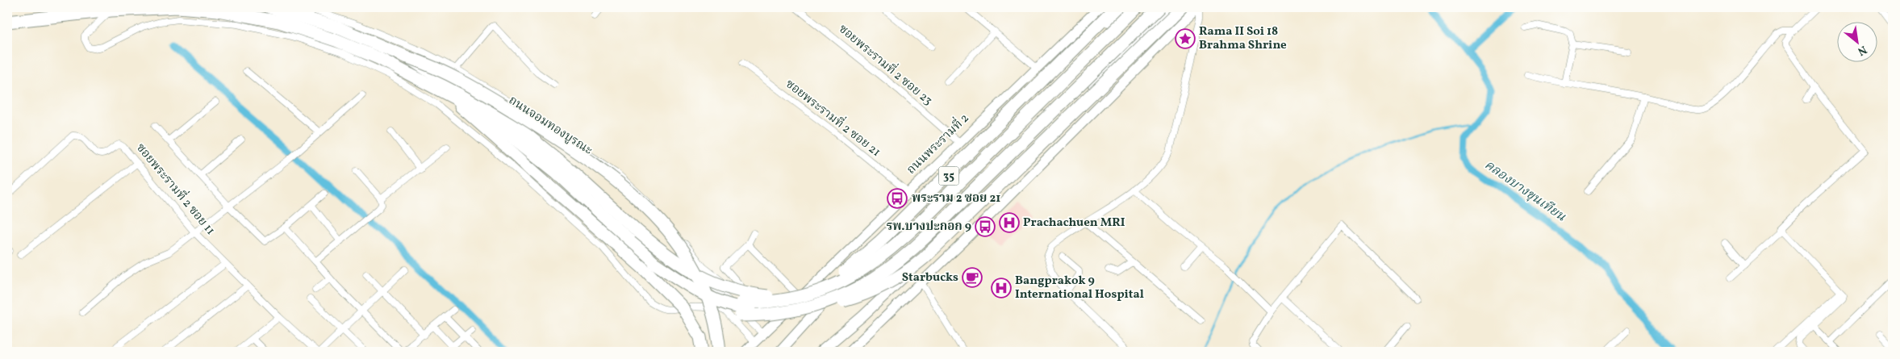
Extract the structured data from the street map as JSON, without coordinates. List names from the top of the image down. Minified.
{"streets":{"main road":["ถนนพระรามที่ 2","35"],"street":["ซอยพระรามที่ 2 ซอย 23","ซอยพระรามที่ 2 ซอย 21","ถนนจอมทองบูรณะ","ซอยพระรามที่ 2 ซอย 11"]},"crossings":[["ซอยพระรามที่ 2 ซอย 23","ถนนพระรามที่ 2"],["ซอยพระรามที่ 2 ซอย 21","ถนนพระรามที่ 2"],["ถนนจอมทองบูรณะ","ถนนพระรามที่ 2"]],"water":["คลองบางขุนเทียน"],"places":{"place":["Rama II Soi 18 Brahma Shrine"],"bus stop":["พระราม 2 ซอย 21","รพ.บางปะกอก 9"],"hospital":["Prachachuen MRI","Bangprakok 9 International Hospital"],"cafe":["Starbucks"]},"north":"bottom right"}
